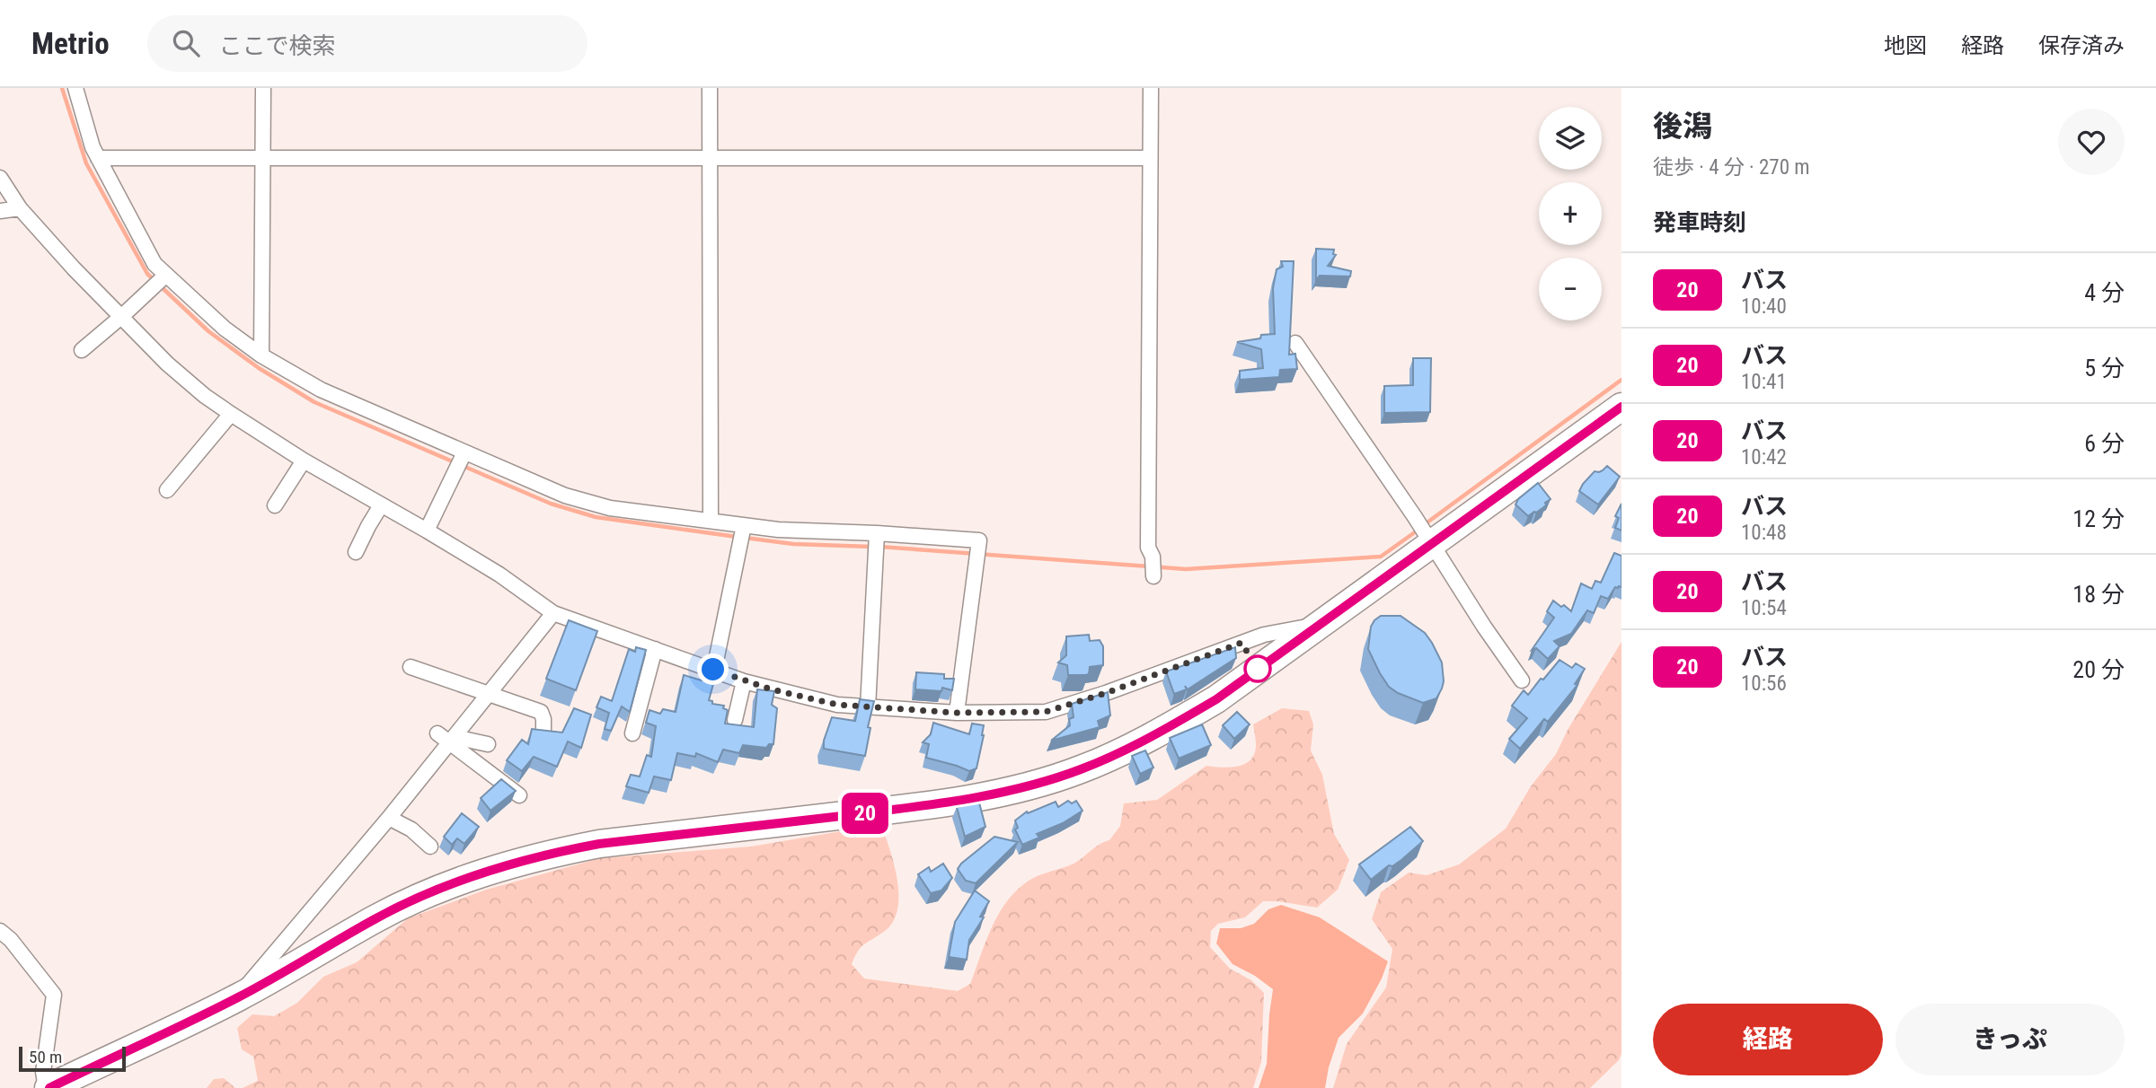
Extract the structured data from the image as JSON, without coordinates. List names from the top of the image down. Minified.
{"lines":["bus line 20"],"scale_bar":"50 m","page":{"header":"Metrio","search":"ここで検索","nav":["地図","経路","保存済み"],"on_map":"20","heading":[["後潟","徒歩 · 4 分 · 270 m"],"発車時刻"],"map_buttons":["+","−"],"list":[{"mark":"20","name":"バス","note":"10:40","value":"4 分"},{"mark":"20","name":"バス","note":"10:41","value":"5 分"},{"mark":"20","name":"バス","note":"10:42","value":"6 分"},{"mark":"20","name":"バス","note":"10:48","value":"12 分"},{"mark":"20","name":"バス","note":"10:54","value":"18 分"},{"mark":"20","name":"バス","note":"10:56","value":"20 分"}],"buttons":["経路","きっぷ"],"scale":"50 m"}}
